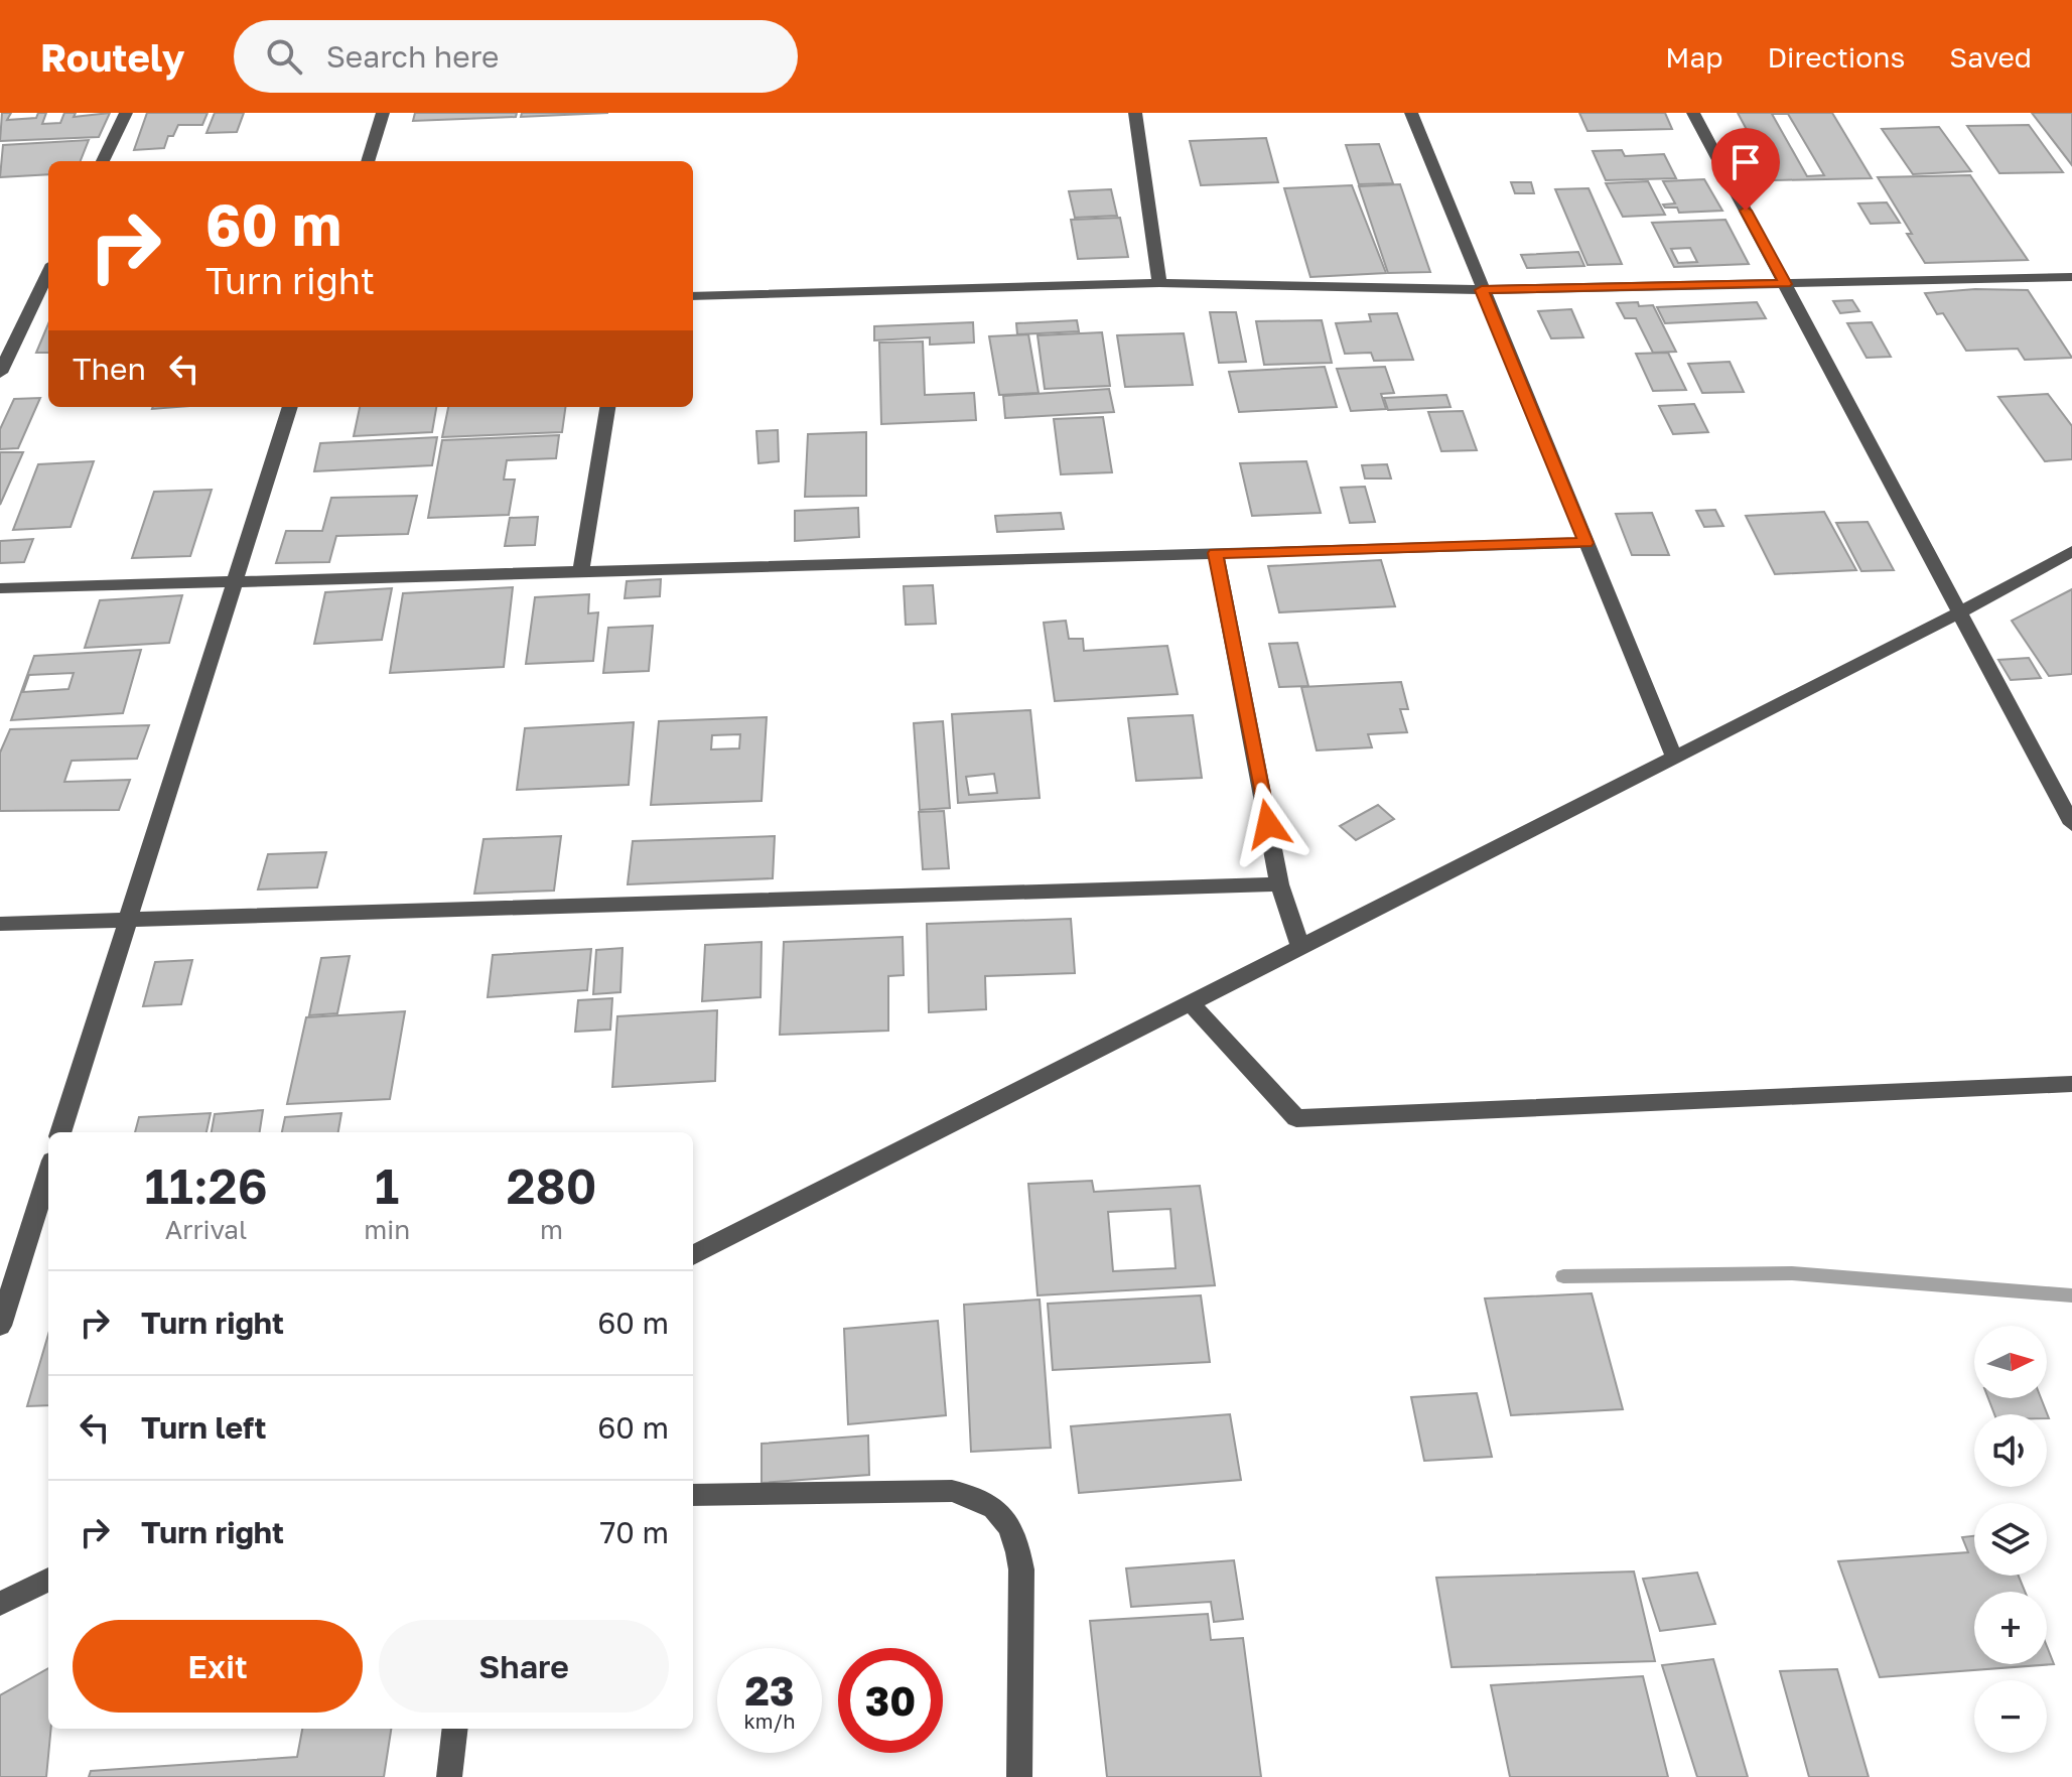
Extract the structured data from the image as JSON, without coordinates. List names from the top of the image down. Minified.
{"north":"right","page":{"header":"Routely","search":"Search here","nav":["Map","Directions","Saved"],"turn":["60 m","Turn right"],"then":"Then","eta":["11:26","Arrival","1","min","280","m"],"list":[{"name":"Turn right","value":"60 m"},{"name":"Turn left","value":"60 m"},{"name":"Turn right","value":"70 m"}],"map_buttons":["+","−"],"buttons":["Exit","Share"],"speed":"23 km/h","limit":"30"}}
